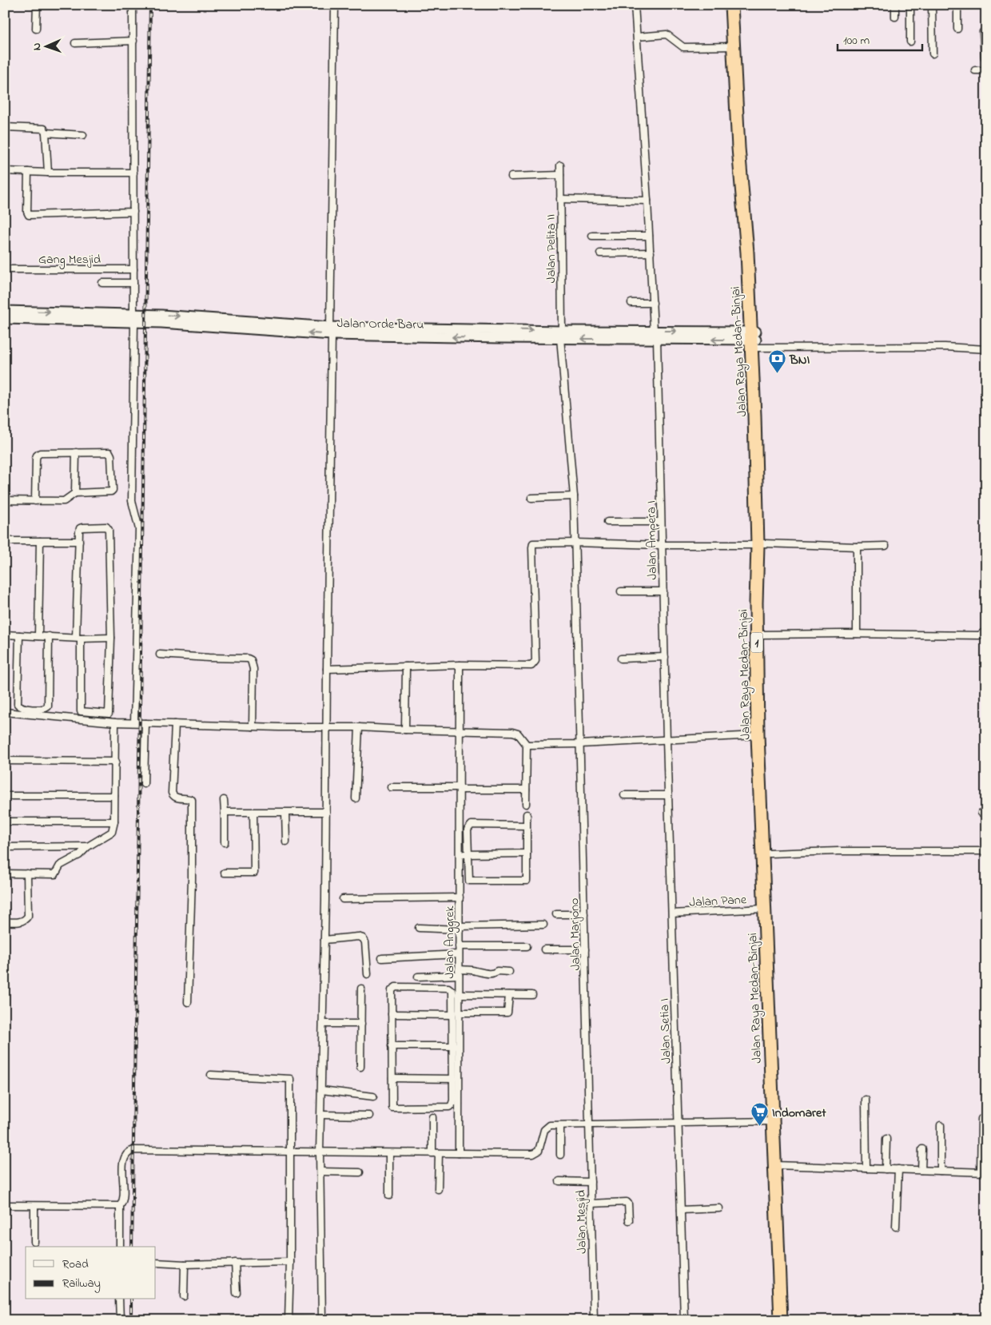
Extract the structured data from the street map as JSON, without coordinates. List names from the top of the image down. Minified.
{"streets":{"highway":["Jalan Raya Medan-Binjai","1"],"main road":["Jalan Orde Baru"],"street":["Jalan Pelita II","Gang Mesjid","Jalan Ampera I","Jalan Pane","Jalan Marjono","Jalan Anggrek","Jalan Setia I","Jalan Mesjid"]},"crossings":[["Jalan Pelita II","Jalan Orde Baru"],["Jalan Pelita II","Jalan Marjono"],["Jalan Orde Baru","Jalan Raya Medan-Binjai"],["Jalan Orde Baru","Jalan Ampera I"],["Jalan Raya Medan-Binjai","Jalan Pane"],["Jalan Ampera I","Jalan Setia I"],["Jalan Pane","Jalan Setia I"],["Jalan Marjono","Jalan Mesjid"]],"places":{"bank":["BNI"],"supermarket":["Indomaret"]},"legend":["Road","Railway"],"scale_bar":"100 m","north":"left"}
